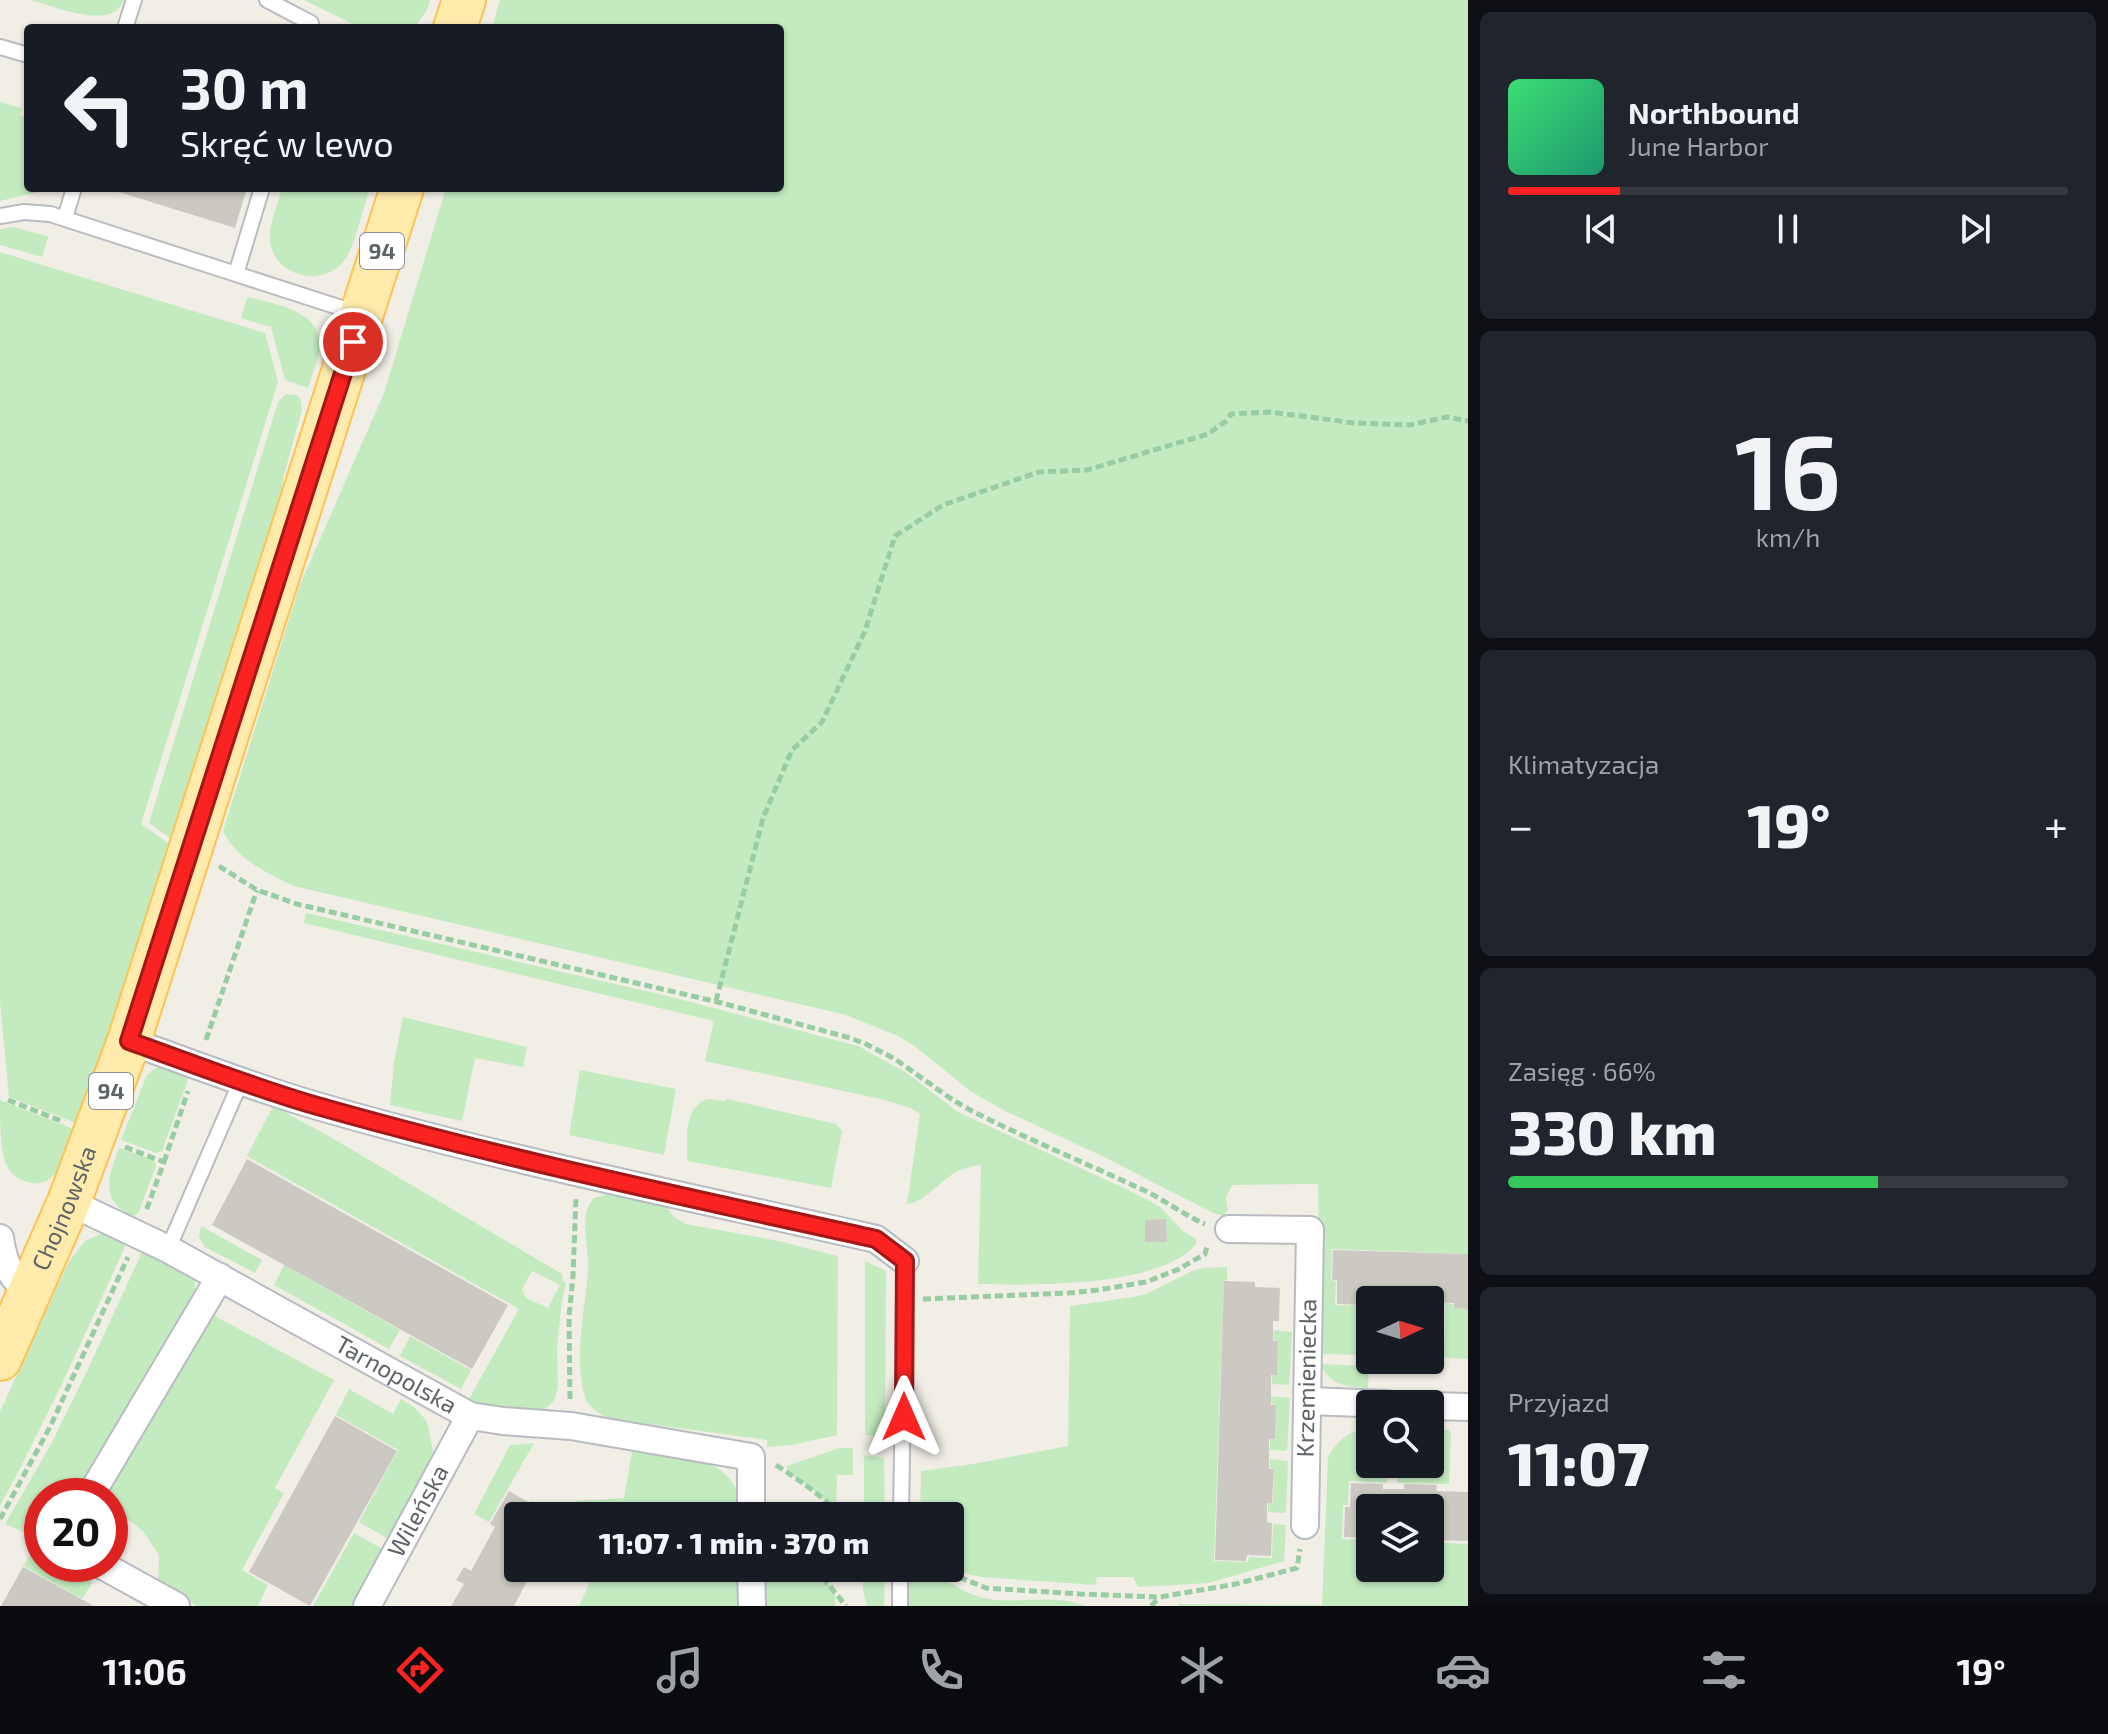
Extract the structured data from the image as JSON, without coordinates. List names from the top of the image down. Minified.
{"streets":{"main road":["94","Chojnowska"],"street":["Tarnopolska","Krzemieniecka","Wileńska"]},"crossings":[["Chojnowska","Tarnopolska"],["Tarnopolska","Wileńska"]],"north":"right","page":{"turn":["30 m","Skręć w lewo"],"song":["Northbound","June Harbor"],"tile":[["16","km/h"],"Klimatyzacja",["Zasięg · 66%","330 km"],["Przyjazd","11:07"]],"heat":["−","19°","+"],"limit":"20","trip":"11:07 · 1 min · 370 m","tabs":["11:06","19°"]}}
